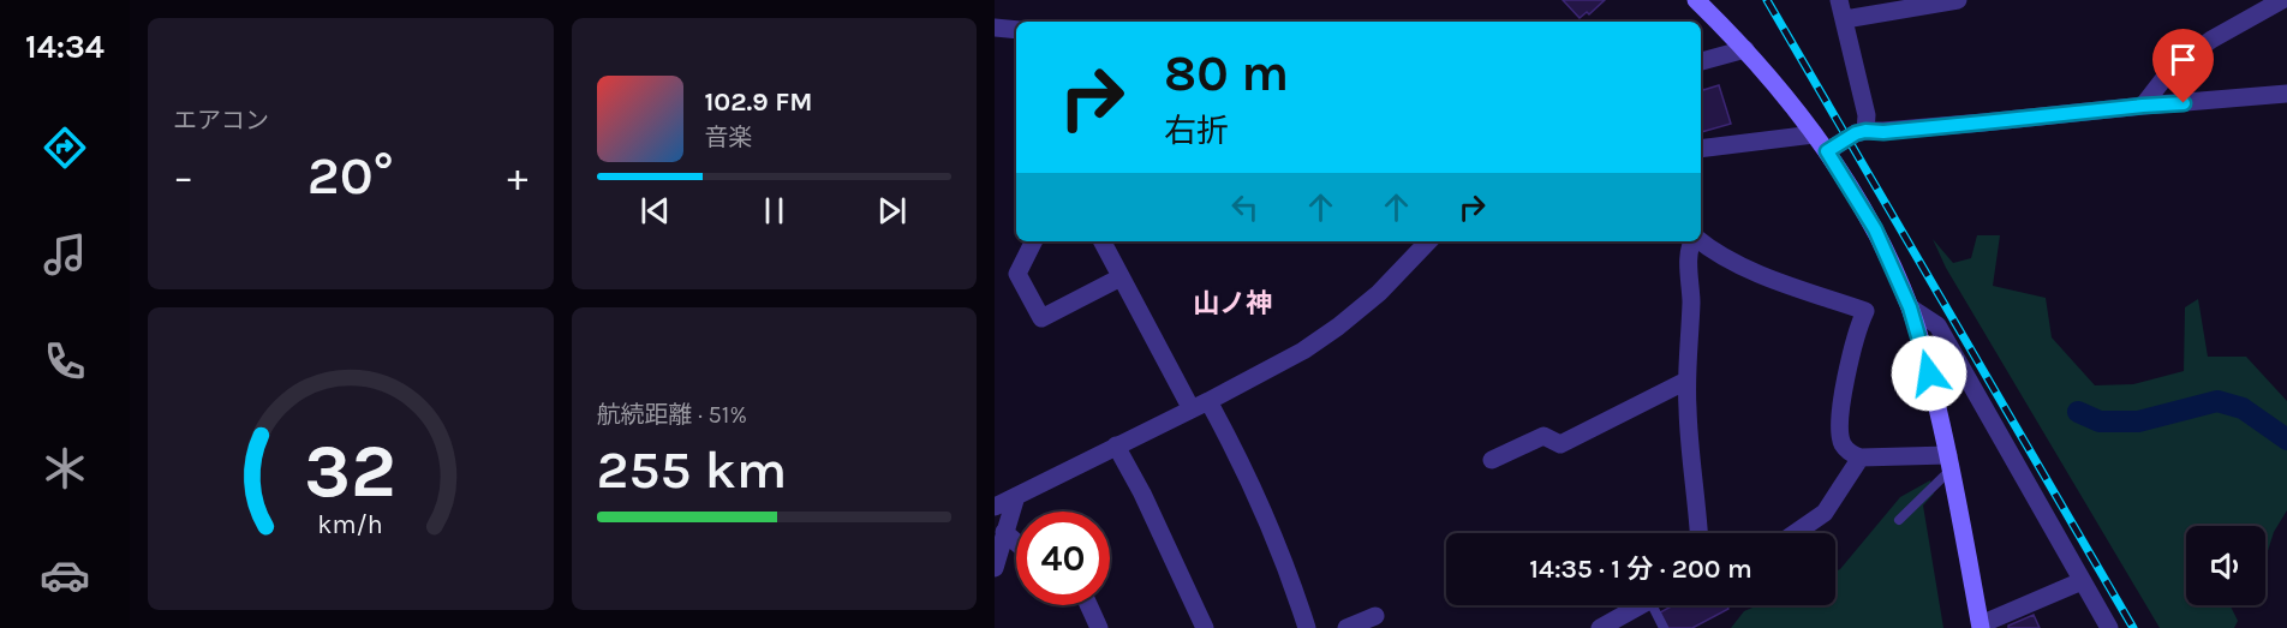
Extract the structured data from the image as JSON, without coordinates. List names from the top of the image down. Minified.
{"districts":["山ノ神"],"page":{"tabs":"14:34","tile":["エアコン",["航続距離 · 51%","255 km"]],"turn":["80 m","右折"],"song":["102.9 FM","音楽"],"heat":["−","20°","+"],"limit":"40","trip":"14:35 · 1 分 · 200 m","gauge":["32","km/h"]}}
